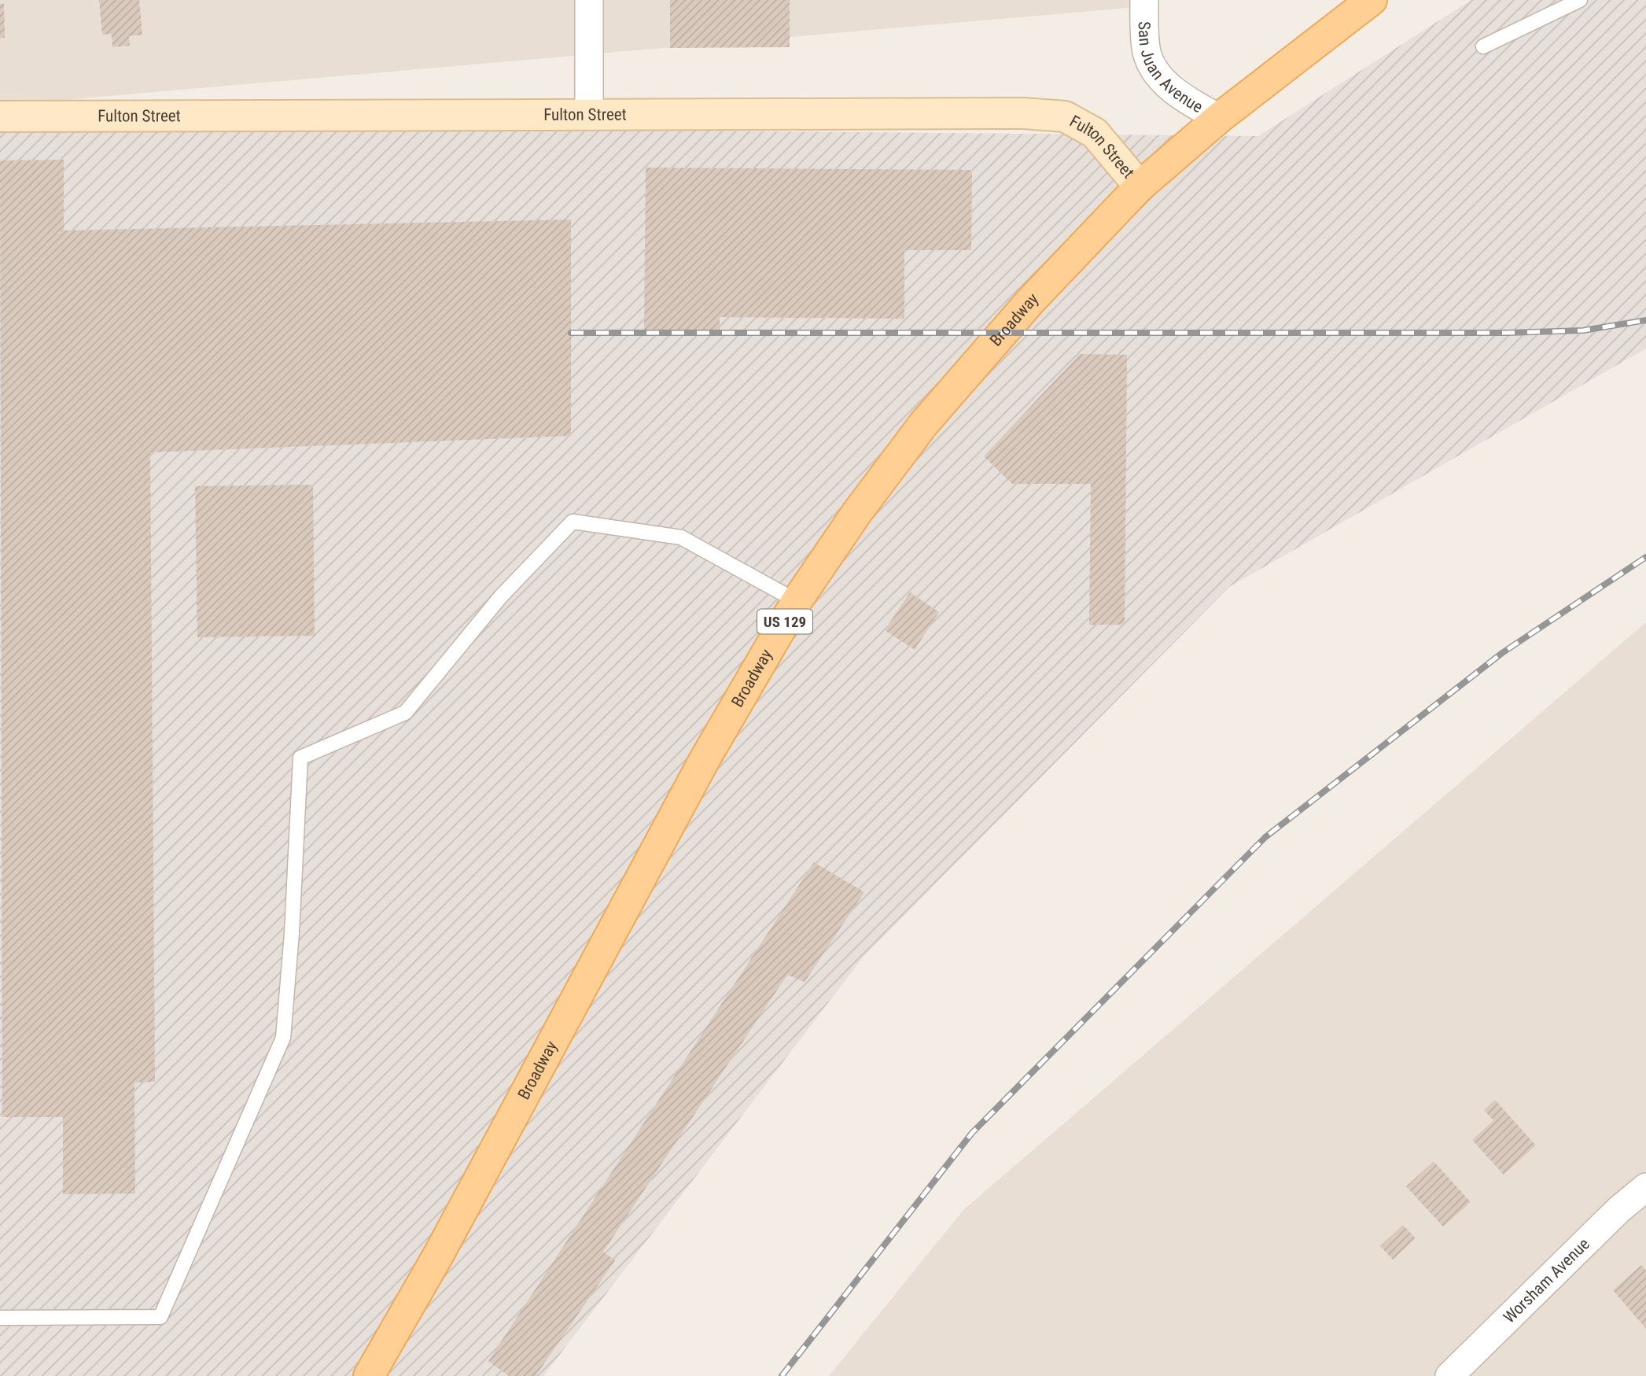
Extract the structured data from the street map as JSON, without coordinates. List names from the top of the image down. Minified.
{"streets":{"main road":["Broadway","US 129"],"street":["San Juan Avenue","Fulton Street","Worsham Avenue"]},"crossings":[["San Juan Avenue","Broadway"],["Fulton Street","Broadway"]]}
